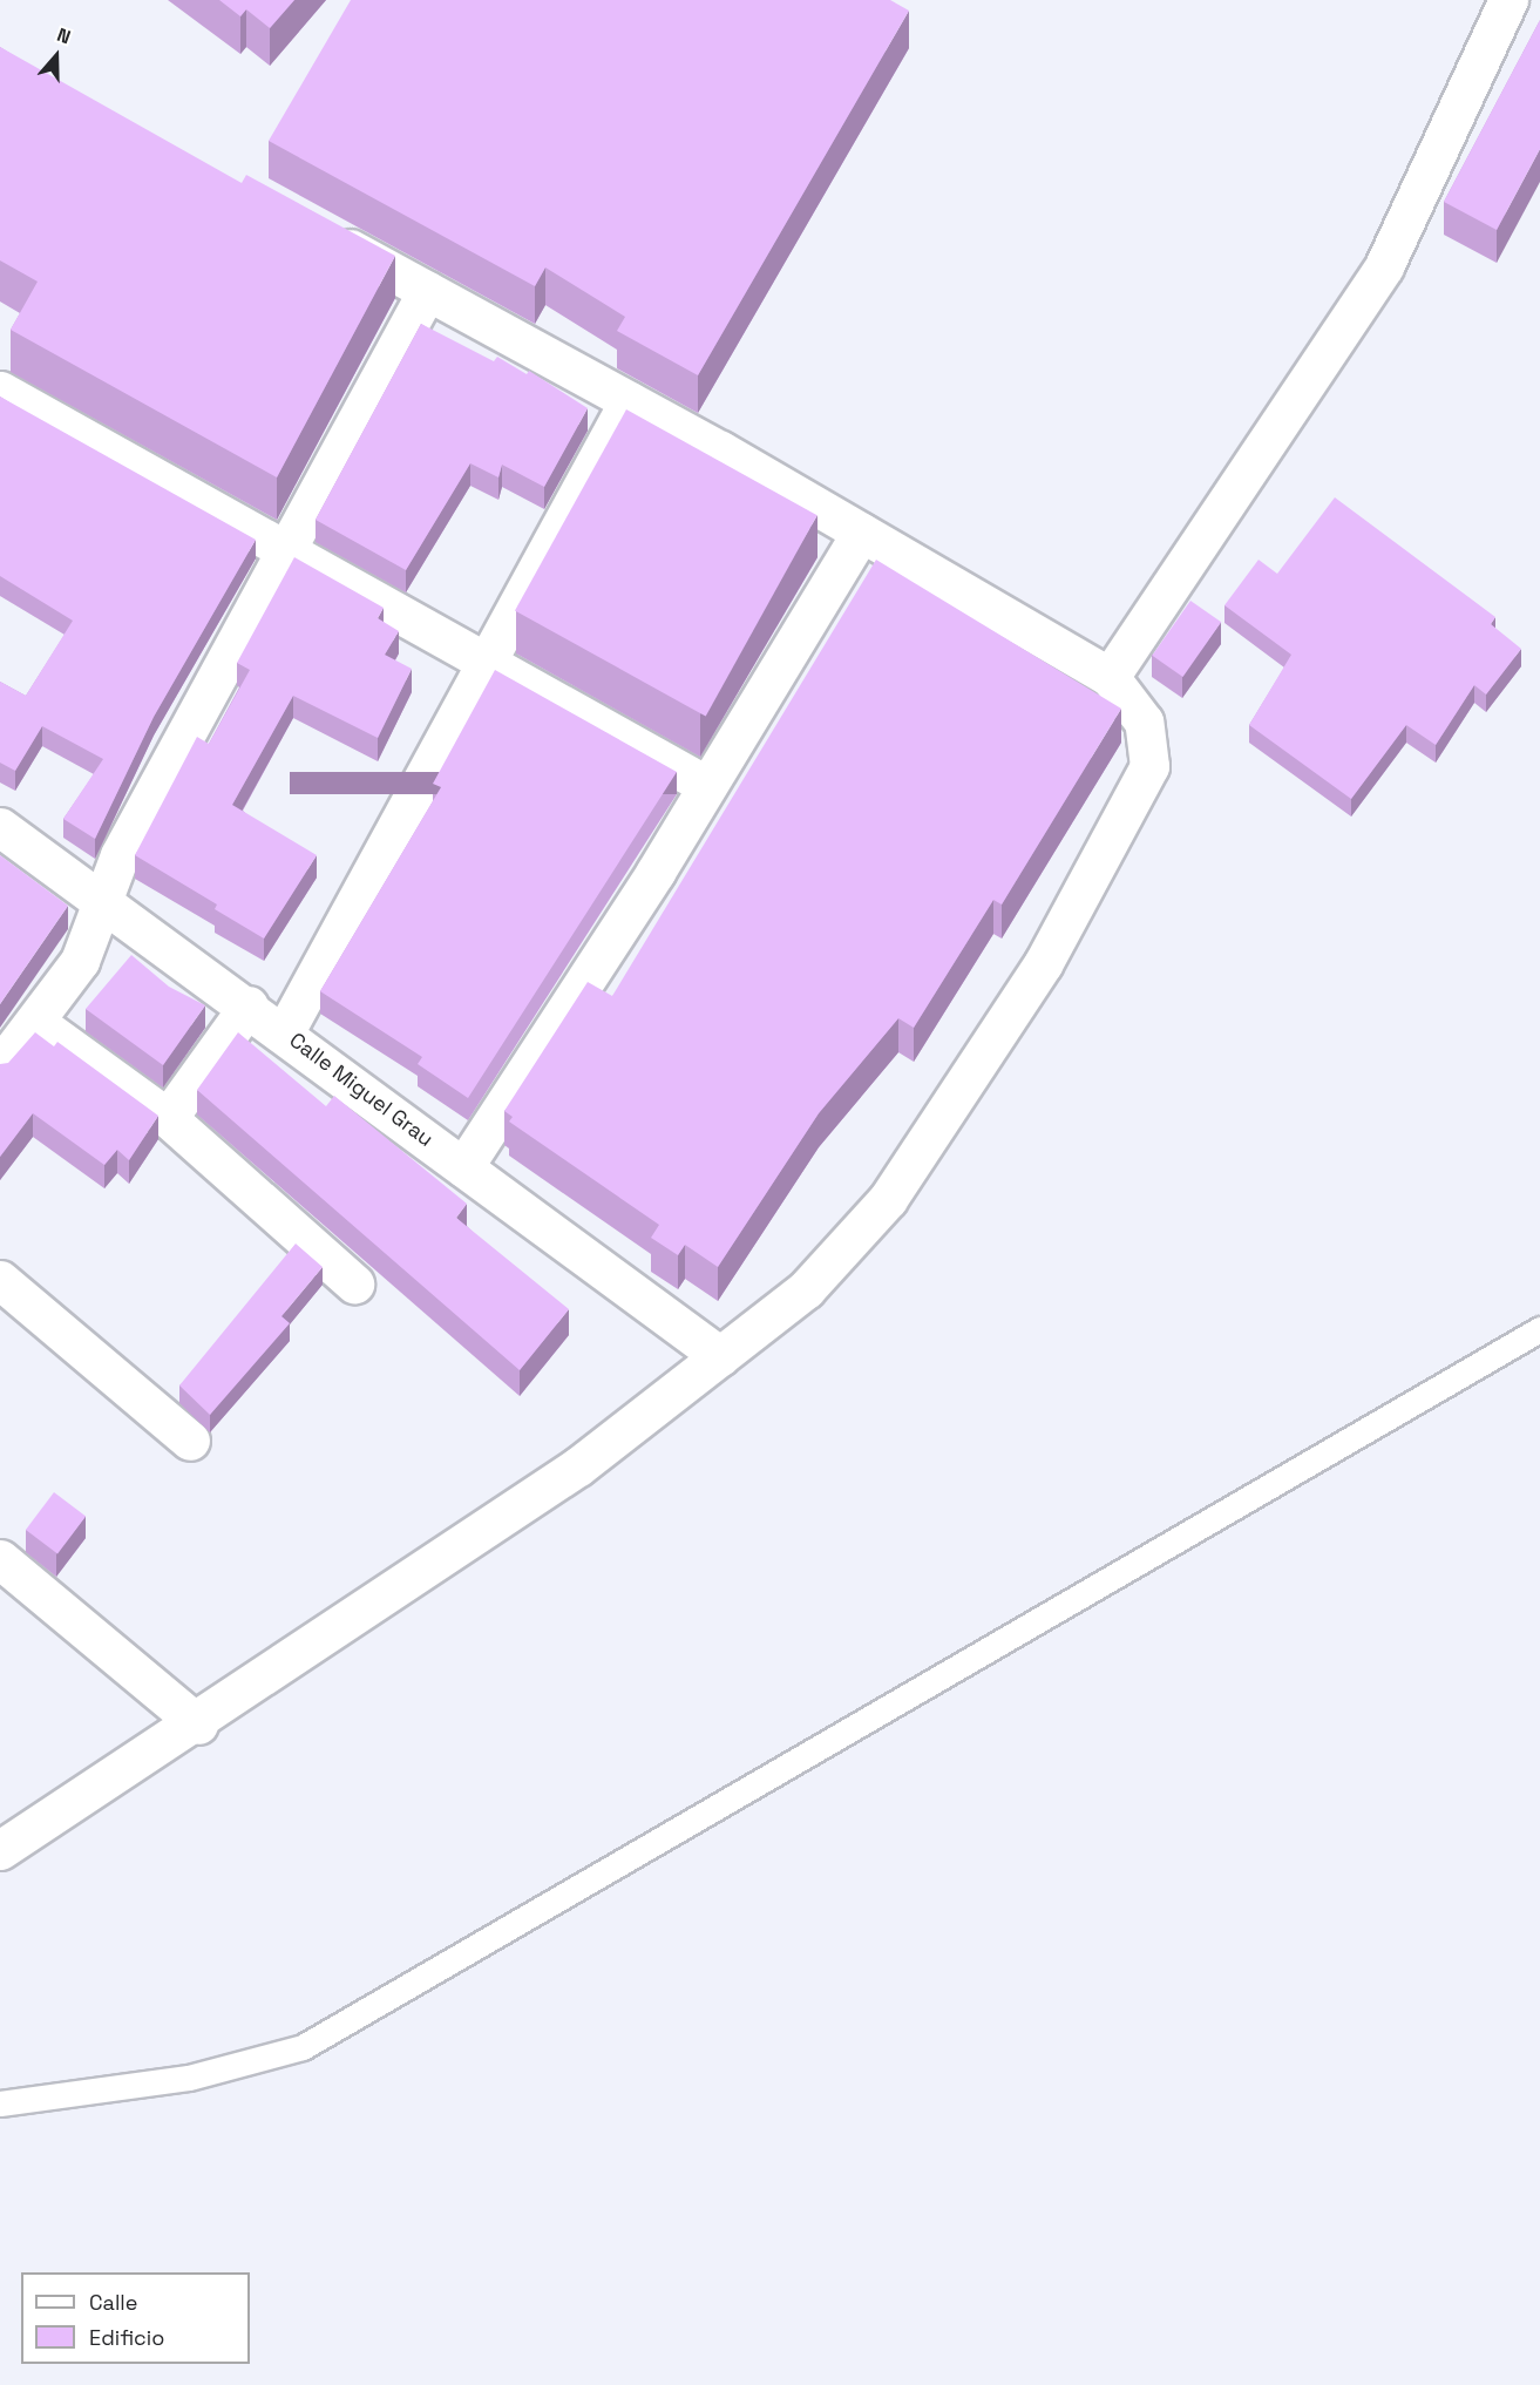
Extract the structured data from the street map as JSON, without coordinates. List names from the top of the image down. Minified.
{"streets":{"street":["Calle Miguel Grau"]},"legend":["Calle","Edificio"],"north":"top"}
